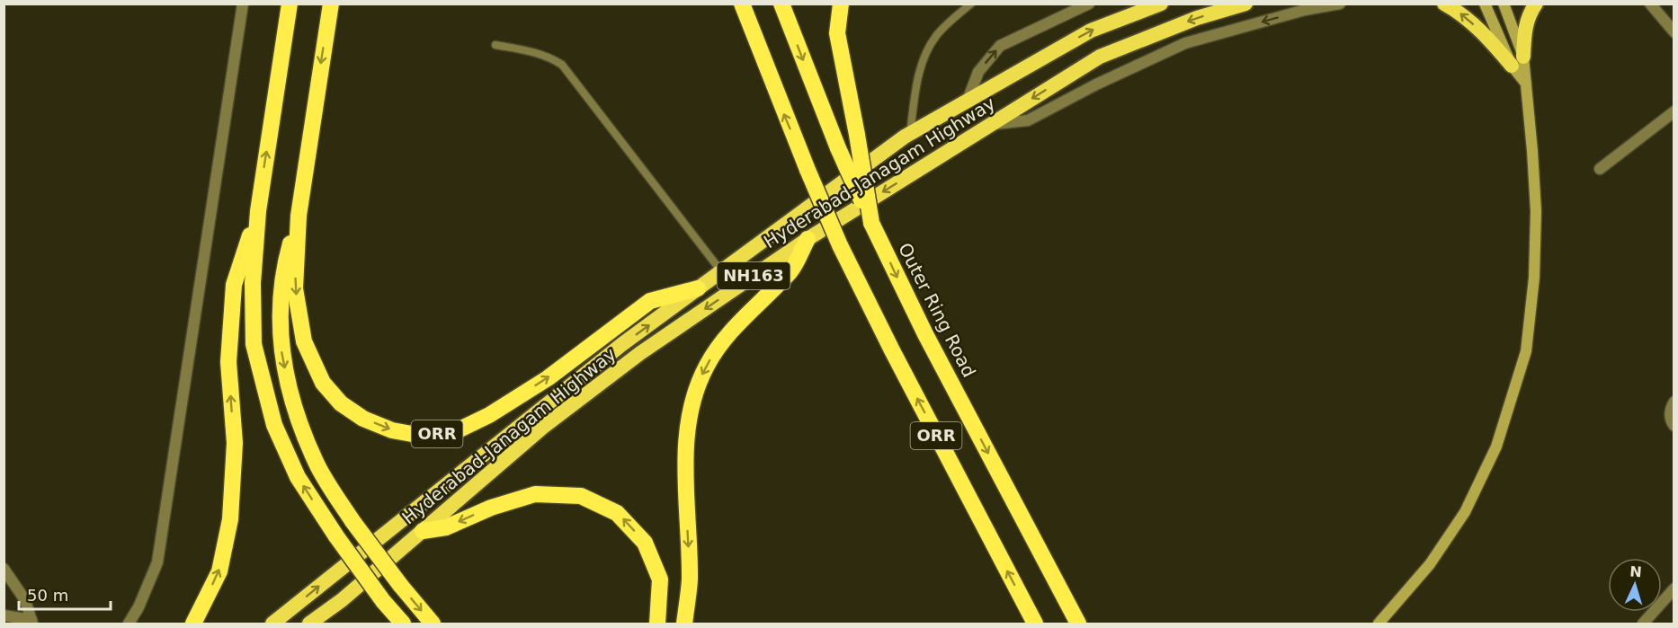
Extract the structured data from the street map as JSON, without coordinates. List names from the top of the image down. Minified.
{"streets":{"highway":["Hyderabad-Janagam Highway","NH163","Outer Ring Road","ORR"]},"crossings":[["Hyderabad-Janagam Highway","ORR"]],"scale_bar":"50 m","north":"top"}
